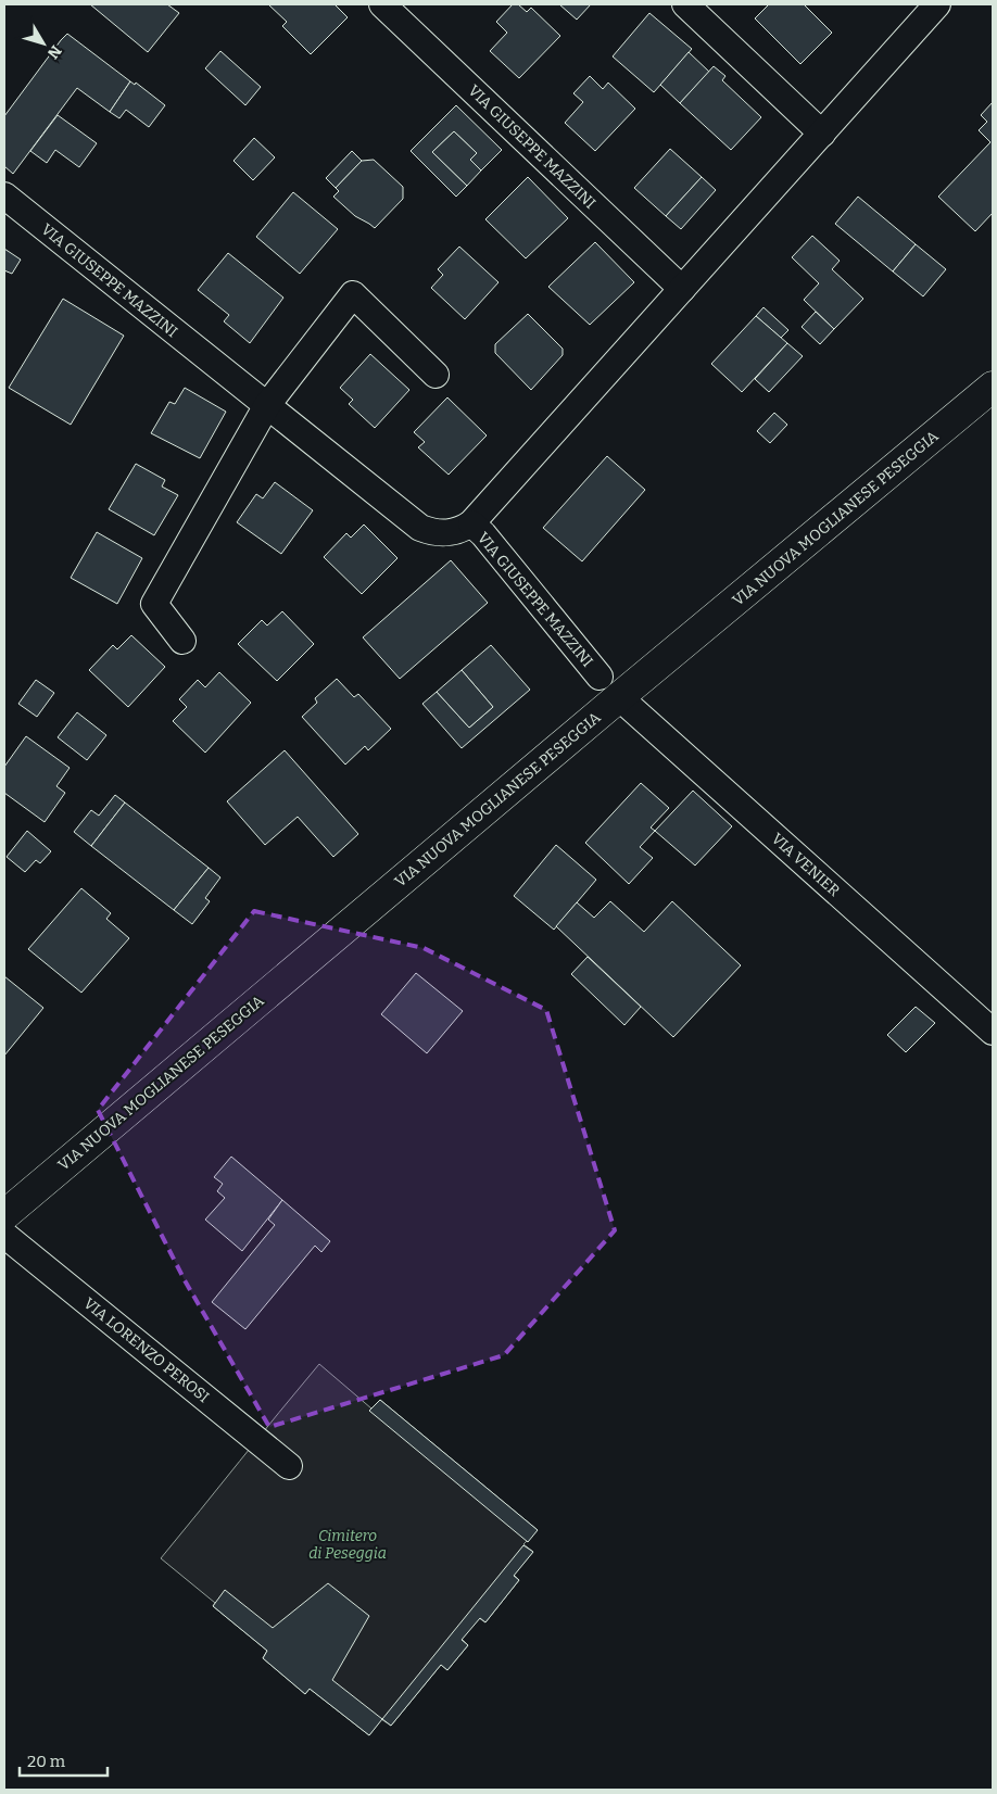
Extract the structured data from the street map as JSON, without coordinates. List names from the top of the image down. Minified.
{"streets":{"main road":["VIA NUOVA MOGLIANESE PESEGGIA"],"street":["VIA GIUSEPPE MAZZINI","VIA VENIER","VIA LORENZO PEROSI"]},"crossings":[["VIA GIUSEPPE MAZZINI","VIA NUOVA MOGLIANESE PESEGGIA"],["VIA GIUSEPPE MAZZINI","VIA VENIER"],["VIA NUOVA MOGLIANESE PESEGGIA","VIA VENIER"]],"parks":["Cimitero di Peseggia"],"scale_bar":"20 m","north":"bottom right"}
